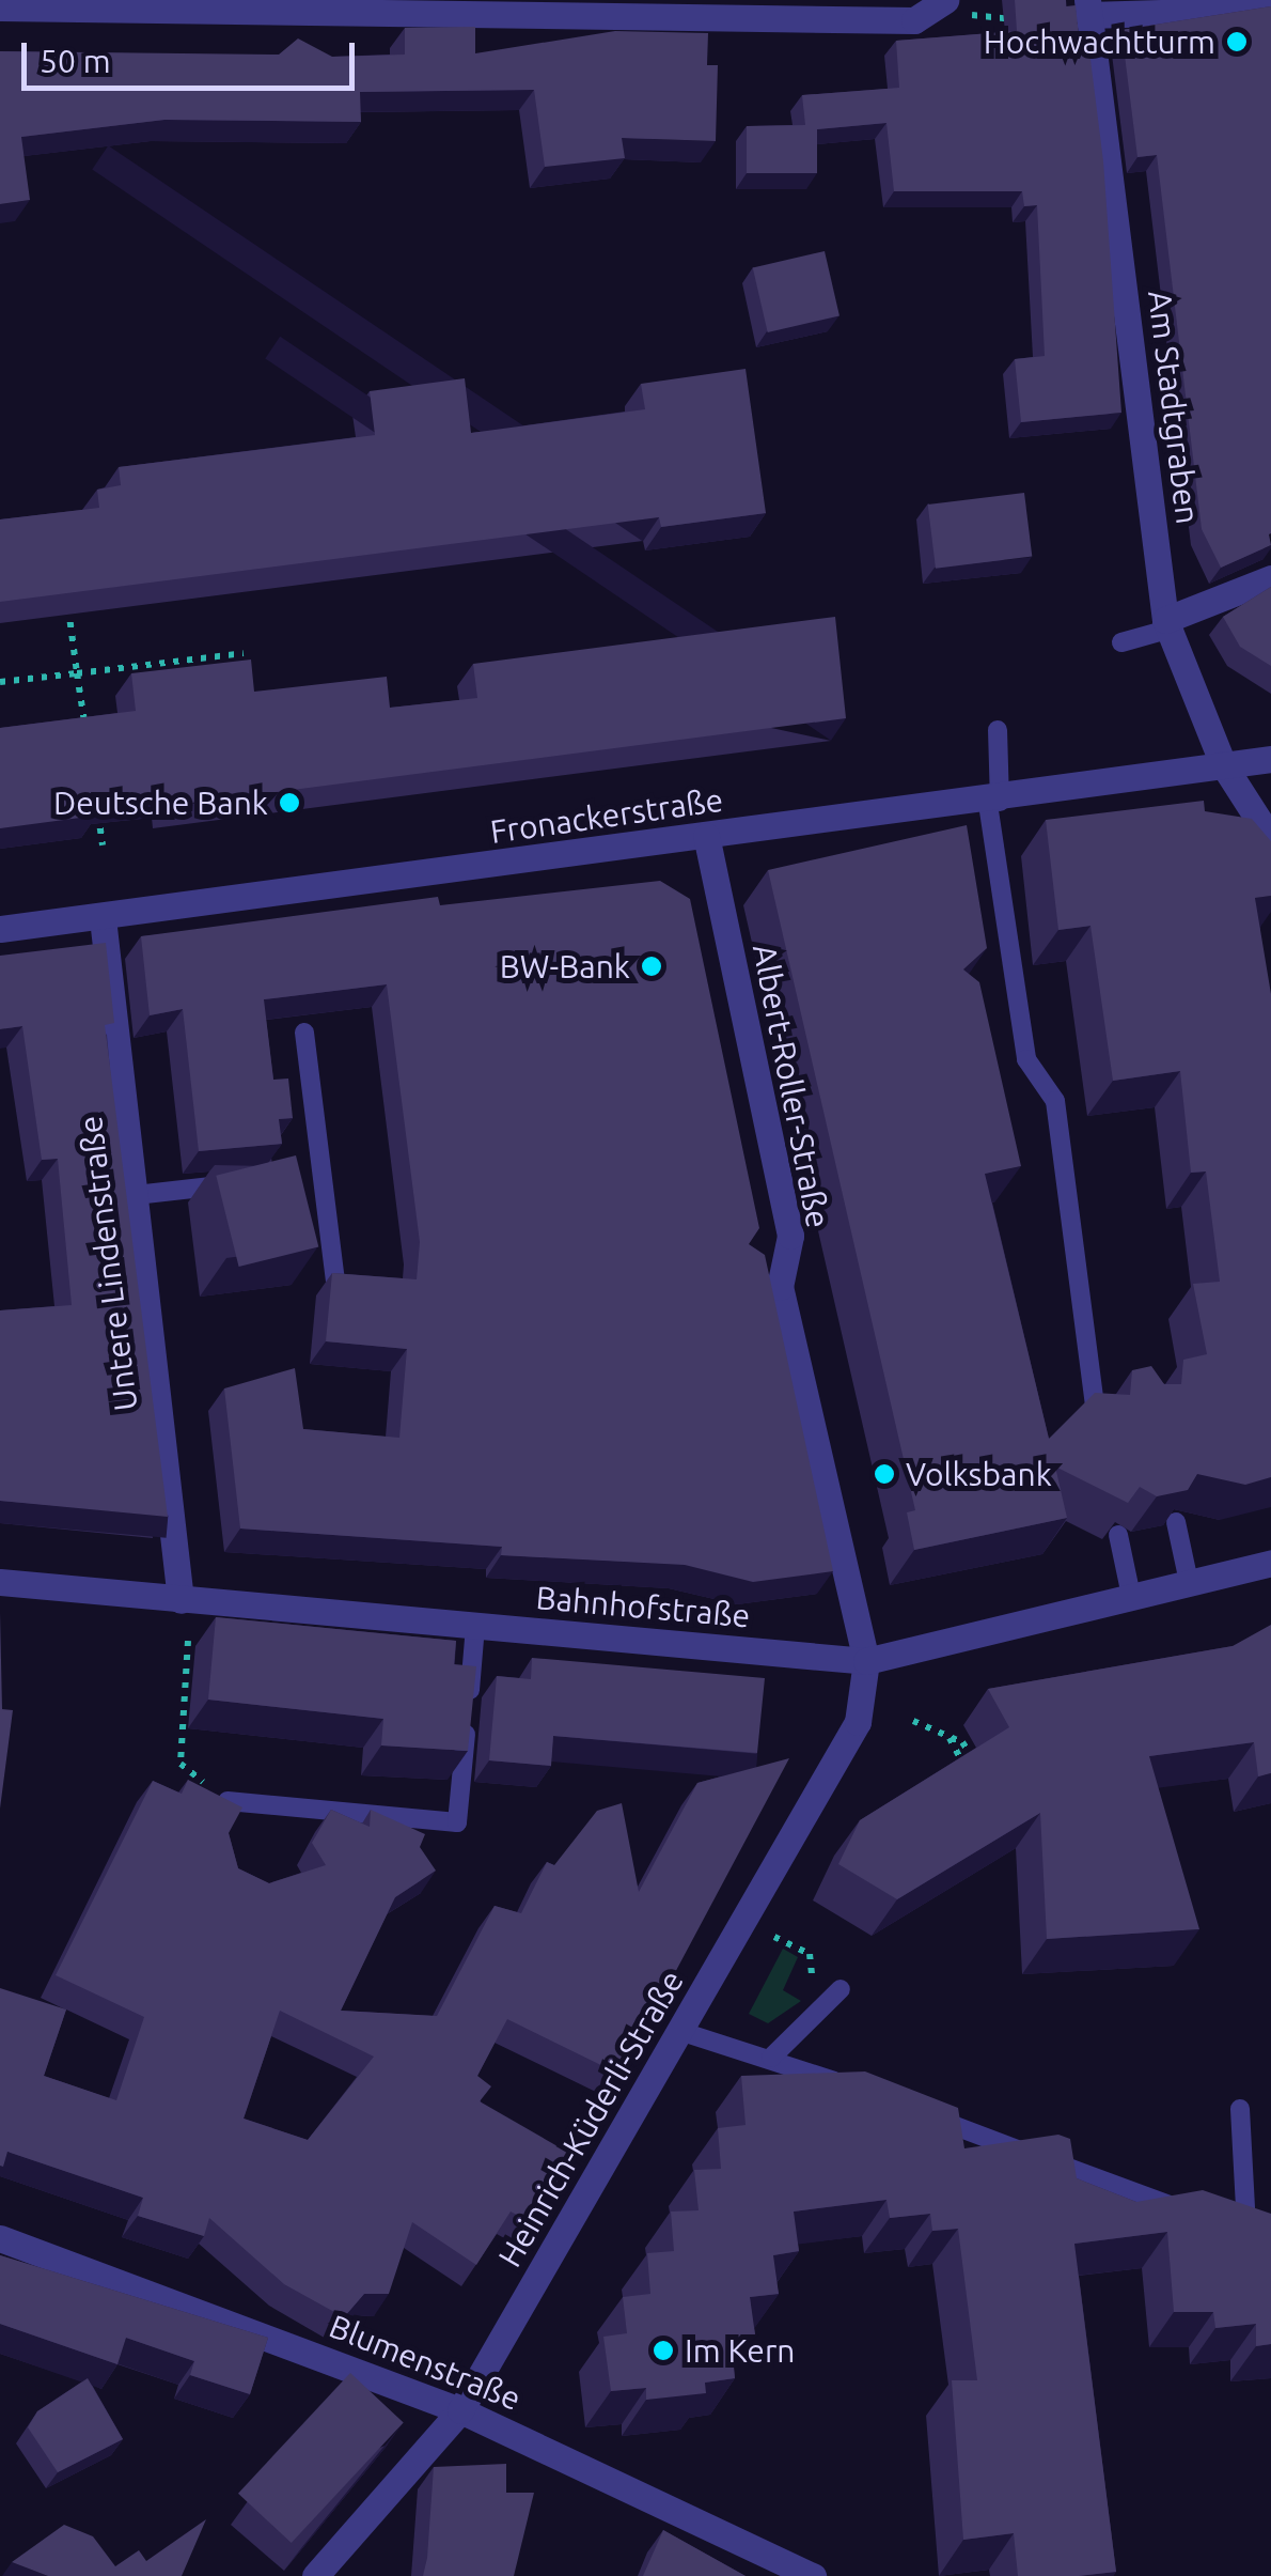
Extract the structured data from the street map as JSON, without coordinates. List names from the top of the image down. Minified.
{"streets":{"street":["Am Stadtgraben","Fronackerstraße","Albert-Roller-Straße","Untere Lindenstraße","Bahnhofstraße","Heinrich-Küderli-Straße","Blumenstraße"]},"crossings":[["Am Stadtgraben","Fronackerstraße"],["Fronackerstraße","Albert-Roller-Straße"],["Fronackerstraße","Untere Lindenstraße"],["Albert-Roller-Straße","Bahnhofstraße"],["Albert-Roller-Straße","Heinrich-Küderli-Straße"],["Untere Lindenstraße","Bahnhofstraße"],["Bahnhofstraße","Heinrich-Küderli-Straße"],["Heinrich-Küderli-Straße","Blumenstraße"]],"places":["Hochwachtturm","Deutsche Bank","BW-Bank","Volksbank","Im Kern"],"scale_bar":"50 m"}
